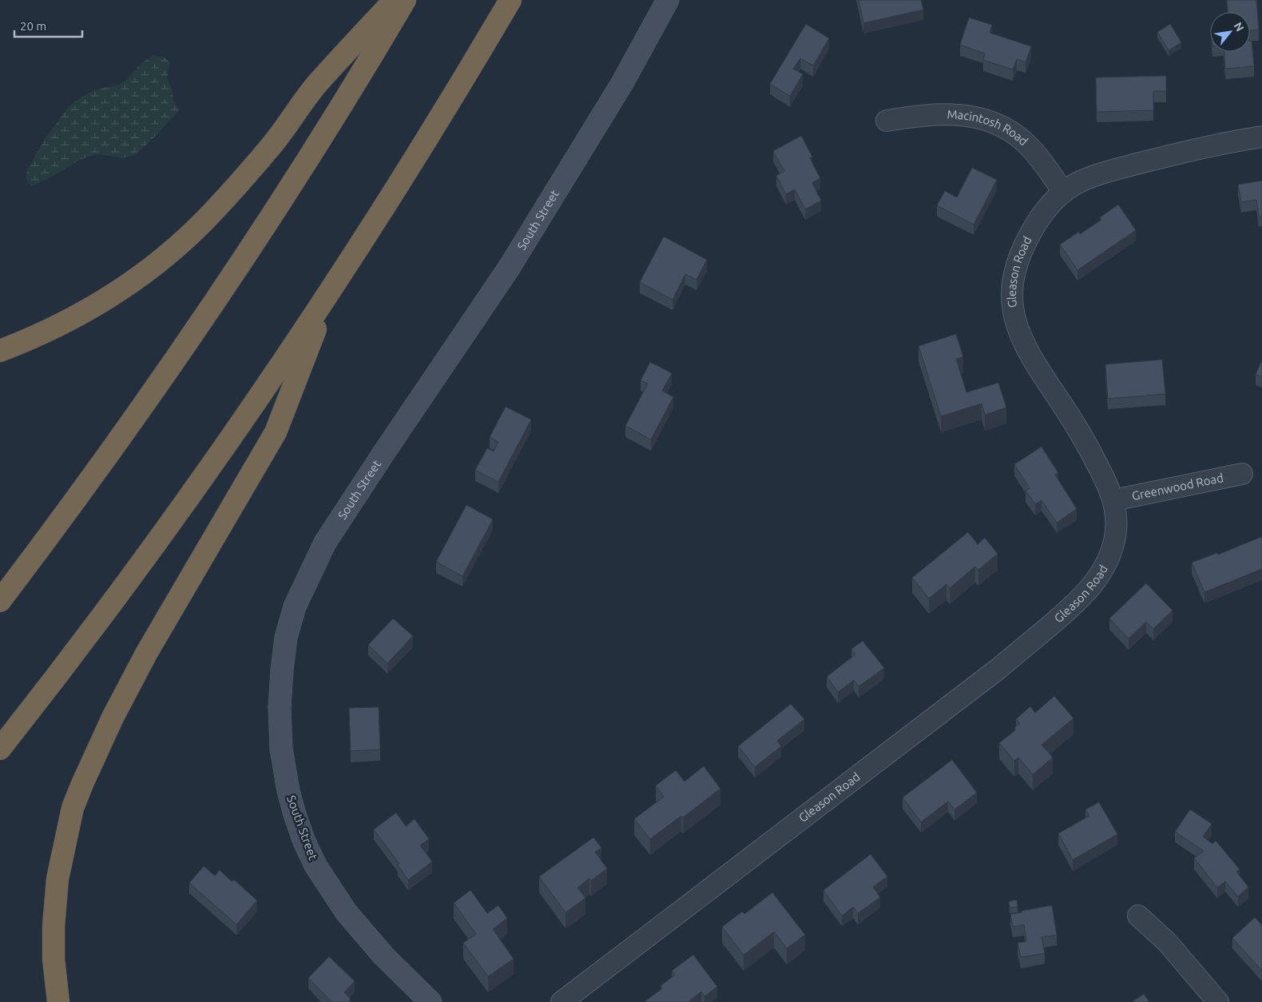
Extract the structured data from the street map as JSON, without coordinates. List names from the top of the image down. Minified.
{"streets":{"street":["Macintosh Road","South Street","Gleason Road","Greenwood Road"]},"crossings":[["Macintosh Road","Gleason Road"],["Gleason Road","Greenwood Road"]],"scale_bar":"20 m","north":"top right"}
